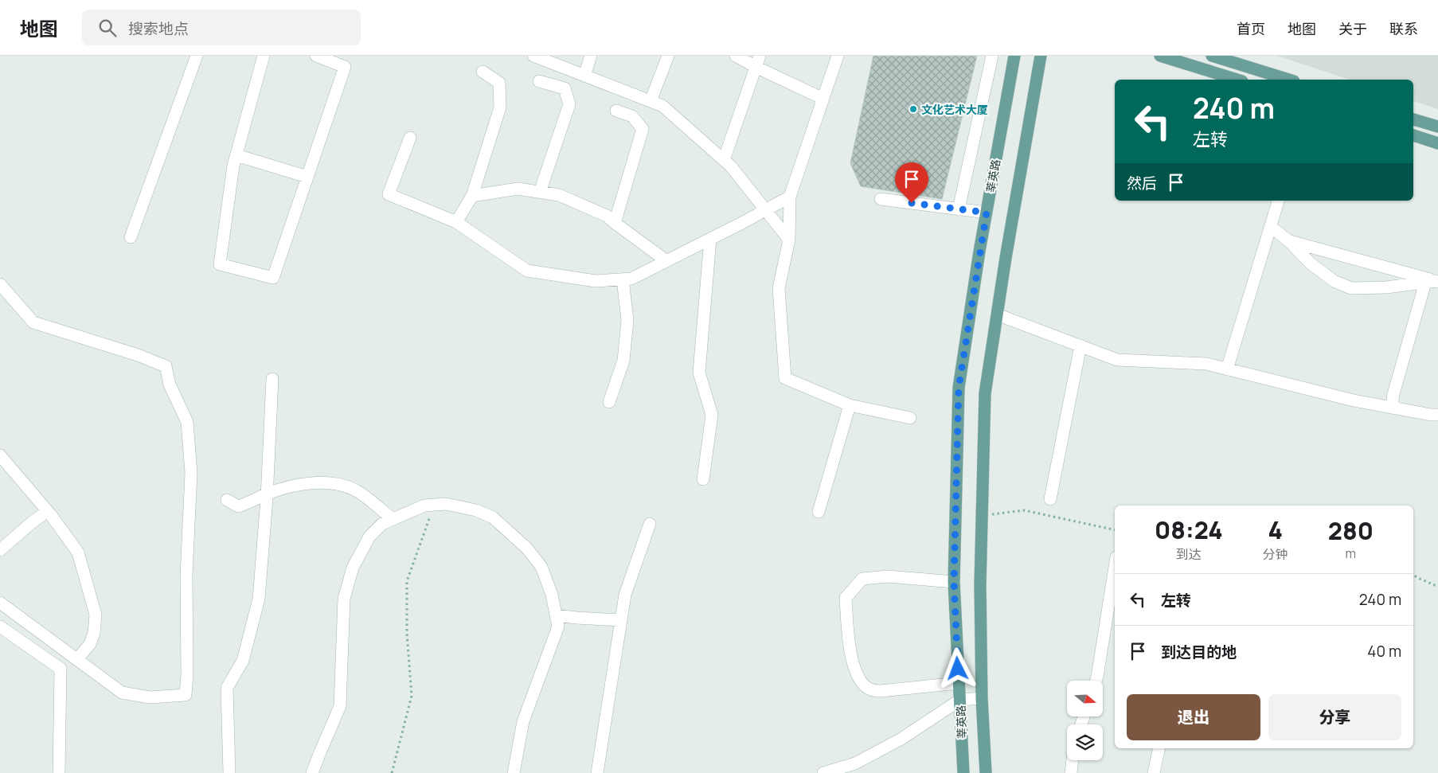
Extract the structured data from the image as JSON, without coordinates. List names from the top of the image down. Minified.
{"streets":{"main road":["莘英路"]},"places":["文化艺术大厦"],"north":"right","page":{"header":"地图","search":"搜索地点","nav":["首页","地图","关于","联系"],"turn":["240 m","左转"],"then":"然后","eta":["08:24","到达","4","分钟","280","m"],"list":[{"name":"左转","value":"240 m"},{"name":"到达目的地","value":"40 m"}],"buttons":["退出","分享"]}}
